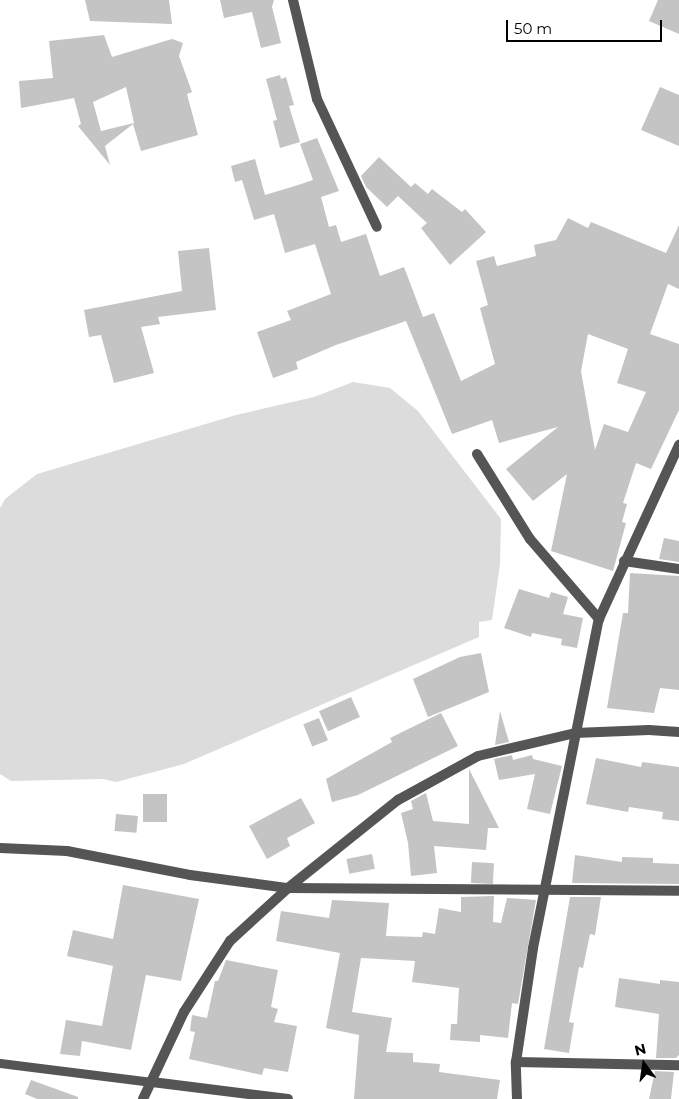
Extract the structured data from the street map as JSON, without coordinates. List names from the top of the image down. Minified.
{"scale_bar":"50 m","north":"top"}
